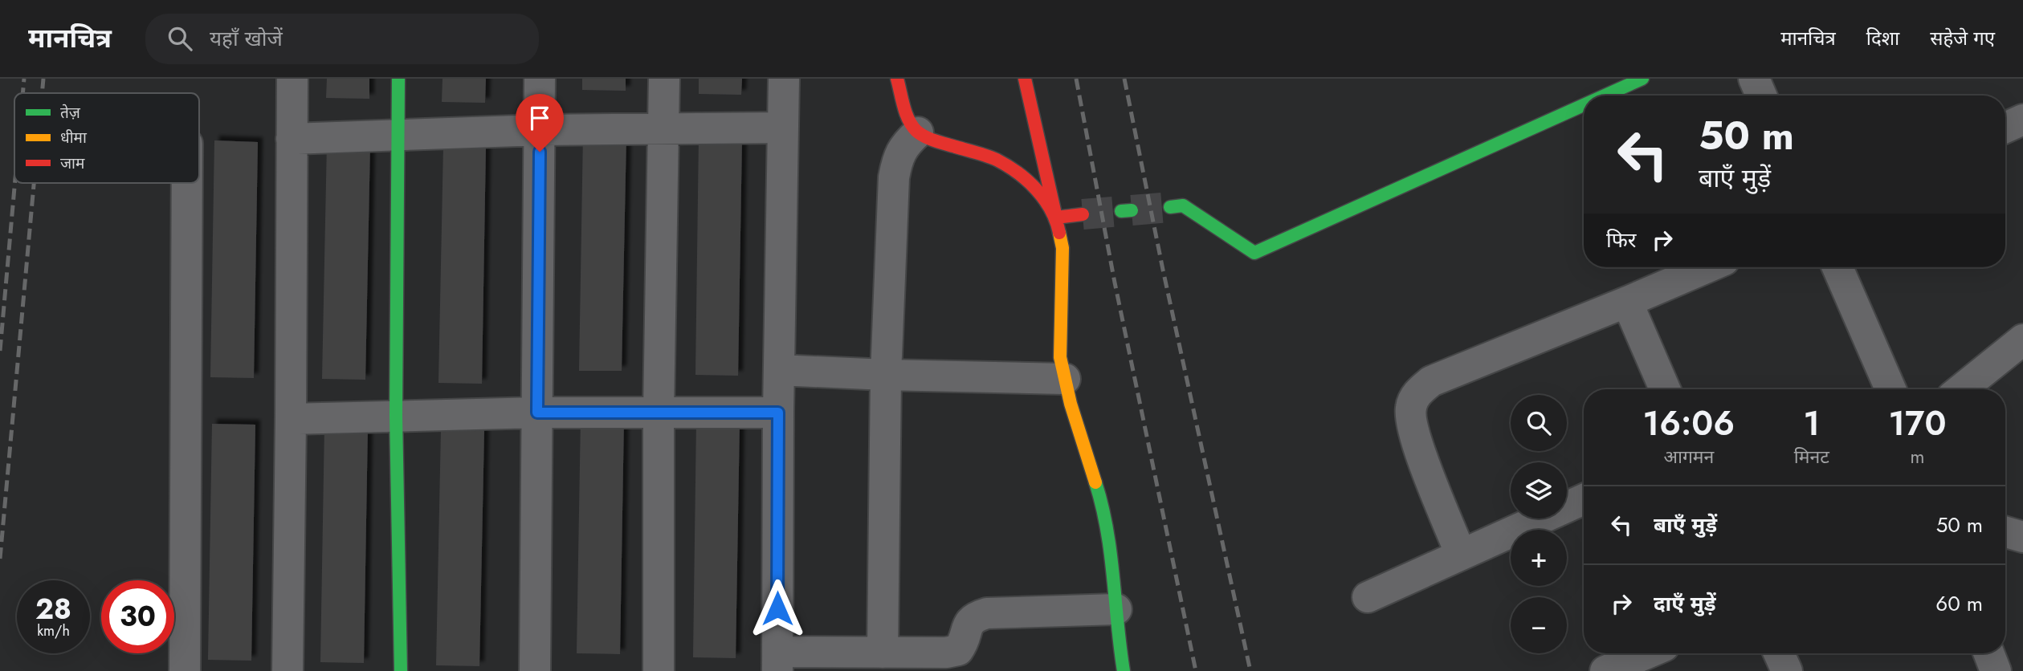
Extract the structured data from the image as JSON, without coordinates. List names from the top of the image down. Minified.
{"legend":["तेज़","धीमा","जाम"],"page":{"header":"मानचित्र","search":"यहाँ खोजें","nav":["मानचित्र","दिशा","सहेजे गए"],"turn":["50 m","बाएँ मुड़ें"],"then":"फिर","eta":["16:06","आगमन","1","मिनट","170","m"],"map_buttons":["+","−"],"list":[{"name":"बाएँ मुड़ें","value":"50 m"},{"name":"दाएँ मुड़ें","value":"60 m"}],"speed":"28 km/h","limit":"30"}}
